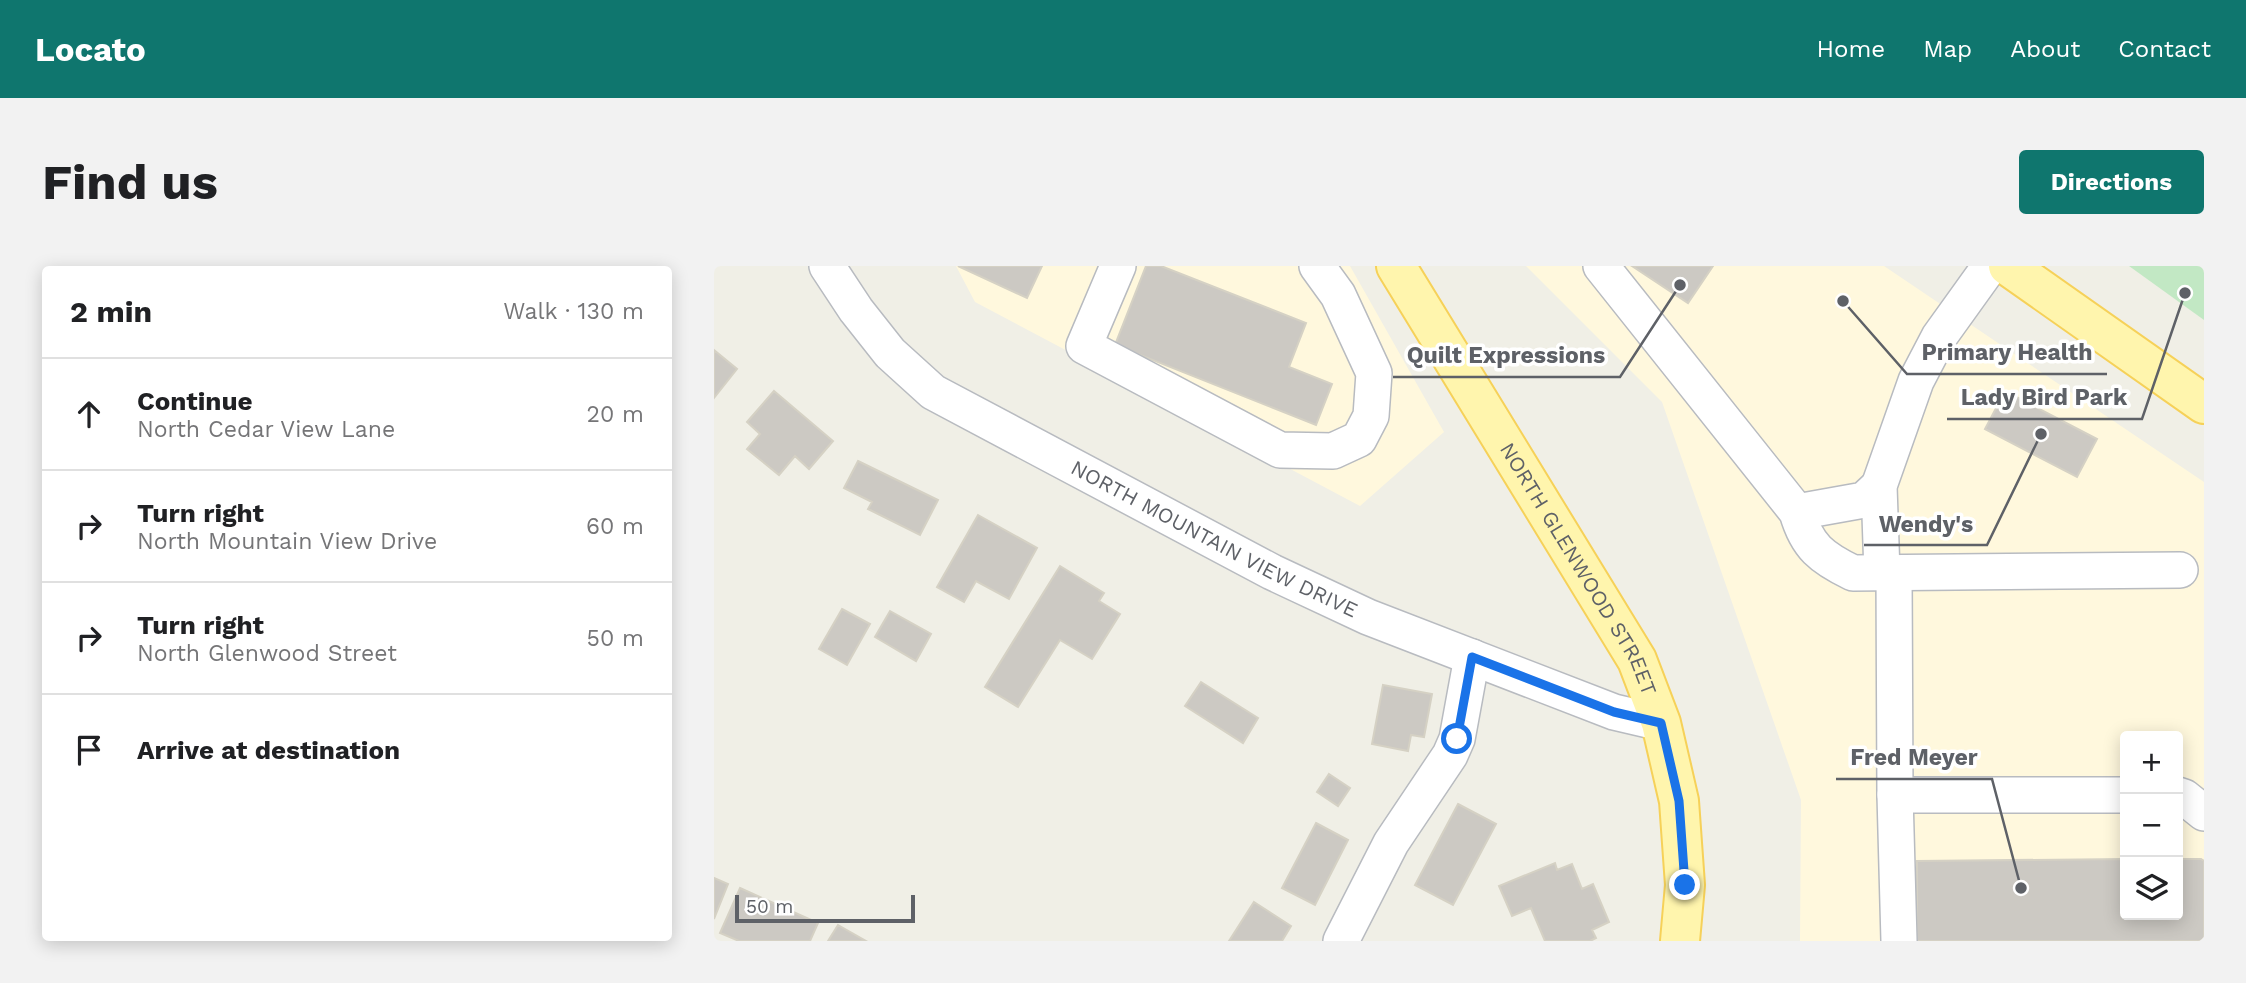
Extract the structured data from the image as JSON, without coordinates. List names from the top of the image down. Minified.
{"streets":{"main road":["NORTH GLENWOOD STREET"],"street":["NORTH MOUNTAIN VIEW DRIVE"]},"crossings":[["NORTH MOUNTAIN VIEW DRIVE","NORTH GLENWOOD STREET"]],"places":["Quilt Expressions","Lady Bird Park","Primary Health","Wendy's","Fred Meyer"],"scale_bar":"50 m","page":{"header":"Locato","nav":["Home","Map","About","Contact"],"buttons":"Directions","title":"Find us","heading":["2 min","Walk · 130 m"],"list":[["Continue","North Cedar View Lane","20 m"],["Turn right","North Mountain View Drive","60 m"],["Turn right","North Glenwood Street","50 m"],"Arrive at destination"],"map_buttons":["+","−"],"scale":"50 m"}}
